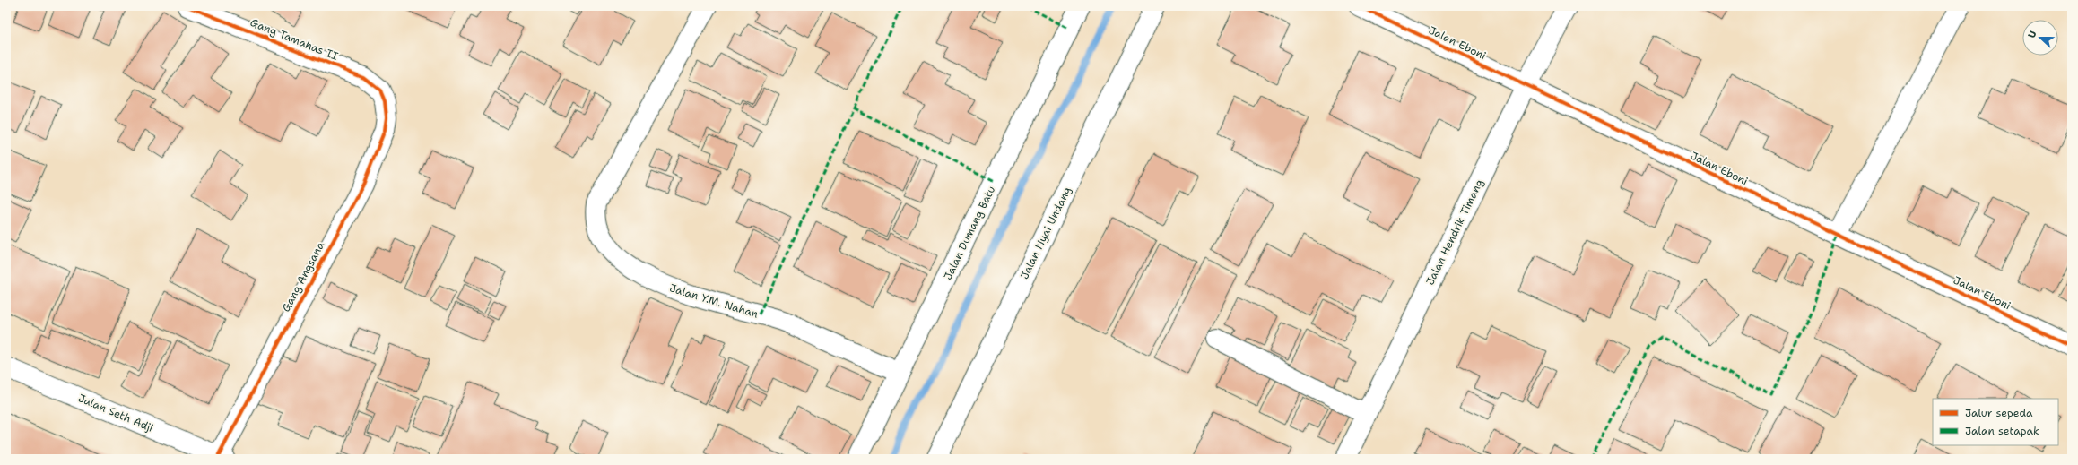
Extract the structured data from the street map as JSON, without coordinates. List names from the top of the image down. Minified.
{"streets":{"street":["Gang Tamahas II","Jalan Eboni","Jalan Hendrik Timang","Jalan Dumang Batu","Jalan Nyai Undang","Gang Angsana","Jalan Y.M. Nahan","Jalan Seth Adji"]},"crossings":[["Gang Tamahas II","Gang Angsana"],["Jalan Eboni","Jalan Hendrik Timang"],["Jalan Dumang Batu","Jalan Y.M. Nahan"],["Gang Angsana","Jalan Seth Adji"]],"legend":["Jalur sepeda","Jalan setapak"],"north":"left"}
